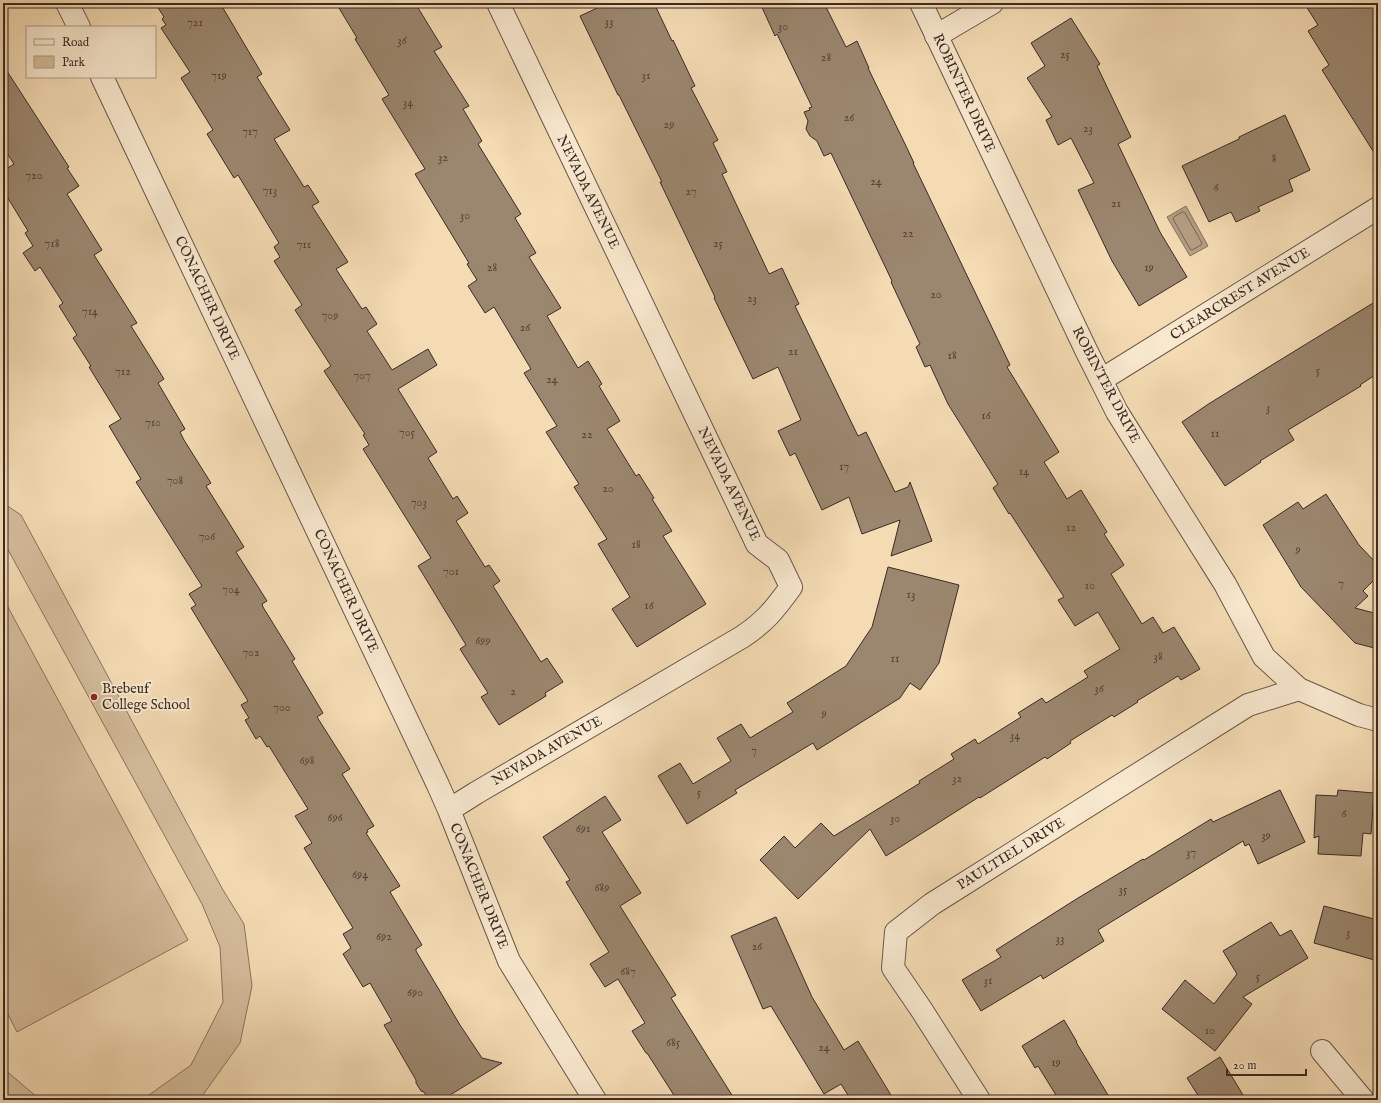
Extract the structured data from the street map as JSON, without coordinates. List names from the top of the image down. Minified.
{"streets":{"street":["ROBINTER DRIVE","NEVADA AVENUE","CLEARCREST AVENUE","CONACHER DRIVE","PAULTIEL DRIVE"]},"crossings":[["ROBINTER DRIVE","CLEARCREST AVENUE"],["ROBINTER DRIVE","PAULTIEL DRIVE"],["NEVADA AVENUE","CONACHER DRIVE"]],"places":["Brebeuf College School"],"house_numbers":["33","721","30","36","25","28","719","31","34","26","29","23","717","32","8","720","24","6","713","27","21","30","22","718","25","711","28","19","20","23","714","709","26","21","18","5","712","707","24","3","16","710","705","11","22","17","14","708","20","703","12","706","18","9","701","7","10","704","13","16","699","702","38","11","36","2","700","9","34","7","698","32","5","6","696","30","691","39","37","694","689","35","3","692","33","26","687","5","31","690","10","685","24","19"],"legend":["Road","Park"],"scale_bar":"20 m"}
